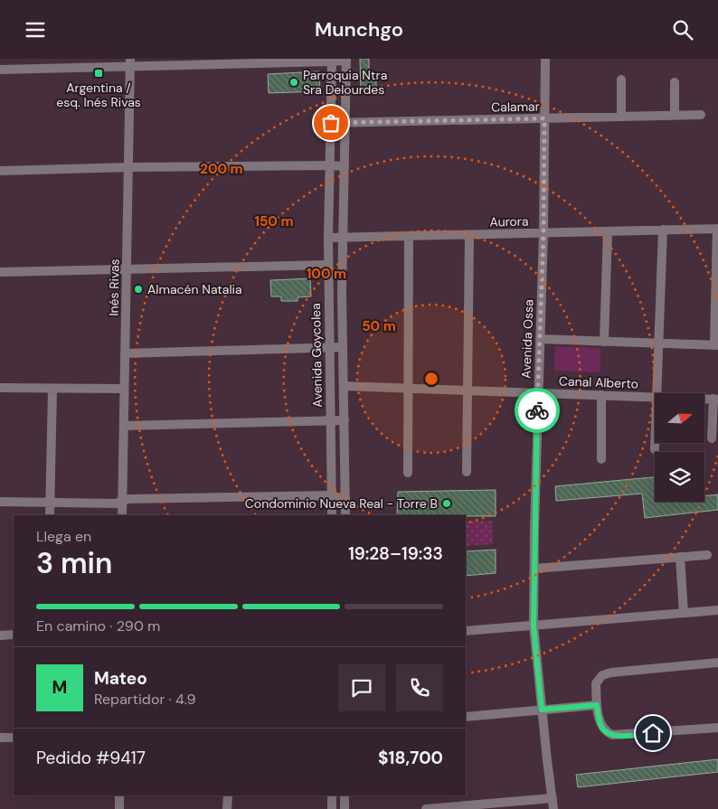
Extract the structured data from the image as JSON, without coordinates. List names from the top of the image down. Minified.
{"streets":{"street":["Calamar","Aurora","Inés Rivas","Avenida Ossa","Avenida Goycolea","Canal Alberto"]},"crossings":[["Calamar","Avenida Ossa"],["Calamar","Avenida Goycolea"],["Aurora","Avenida Ossa"],["Aurora","Avenida Goycolea"],["Avenida Ossa","Canal Alberto"]],"places":{"transit":["Argentina / esq. Inés Rivas"],"other":["Parroquia Ntra Sra Delourdes","Almacén Natalia","Condominio Nueva Real - Torre B"]},"north":"right","page":{"header":"Munchgo","heading":["3 min","Llega en","19:28–19:33"],"panel":["Mateo","Repartidor · 4.9","Pedido #9417","$18,700"],"bar":"En camino · 290 m","round":"M"},"rings":["200 m","150 m","100 m","50 m"]}
